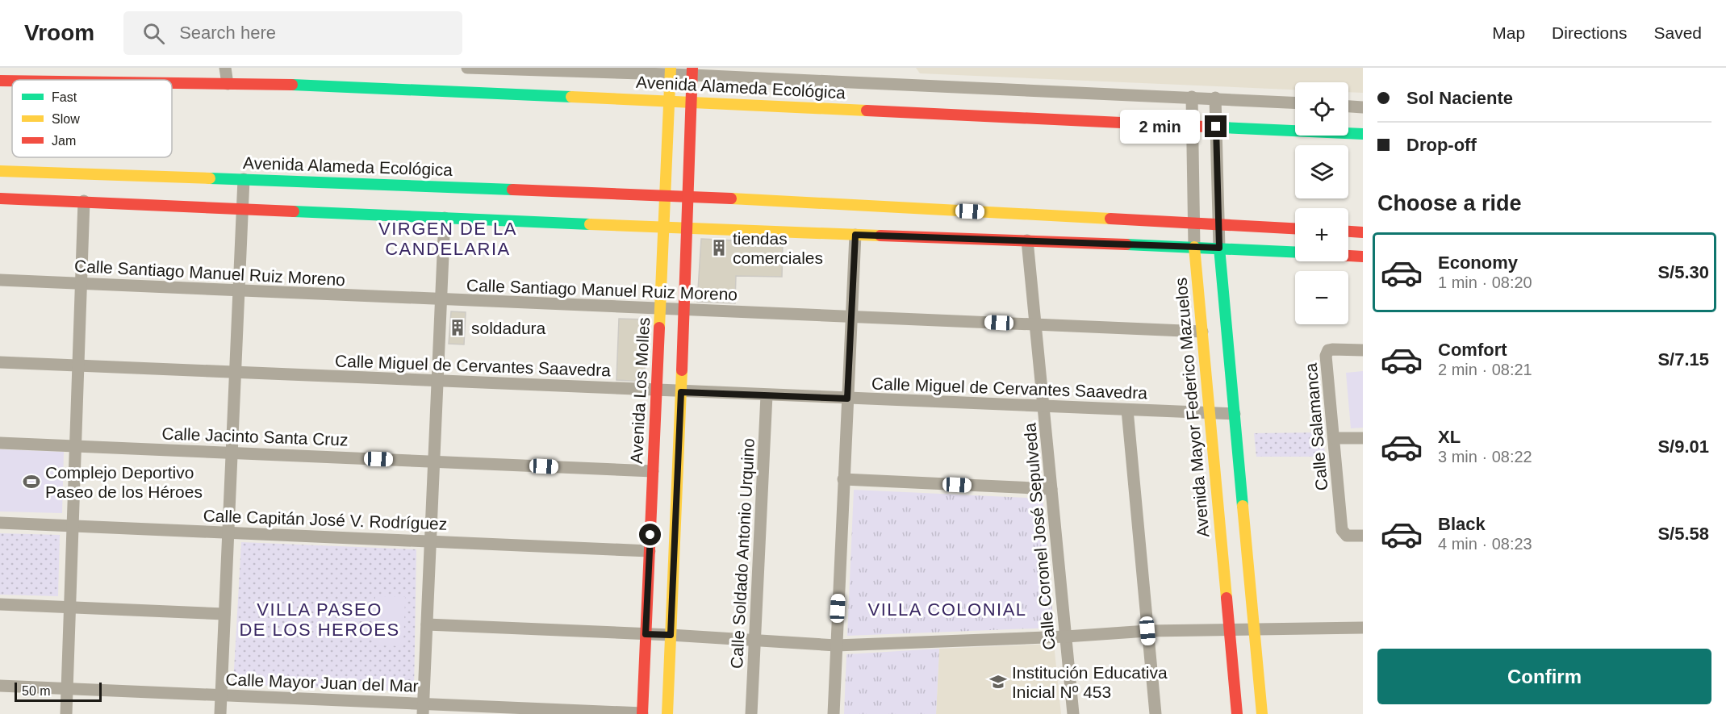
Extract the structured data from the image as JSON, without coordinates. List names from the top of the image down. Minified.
{"streets":{"street":["Avenida Alameda Ecológica","Calle Santiago Manuel Ruiz Moreno","Calle Miguel de Cervantes Saavedra","Avenida Los Molles","Avenida Mayor Federico Mazuelos","Calle Salamanca","Calle Jacinto Santa Cruz","Calle Capitán José V. Rodríguez","Calle Coronel José Sepulveda","Calle Soldado Antonio Urquino","Calle Mayor Juan del Mar"]},"crossings":[["Avenida Alameda Ecológica","Avenida Los Molles"],["Avenida Alameda Ecológica","Avenida Mayor Federico Mazuelos"],["Calle Santiago Manuel Ruiz Moreno","Avenida Los Molles"],["Calle Santiago Manuel Ruiz Moreno","Avenida Mayor Federico Mazuelos"],["Calle Santiago Manuel Ruiz Moreno","Calle Coronel José Sepulveda"],["Calle Miguel de Cervantes Saavedra","Avenida Los Molles"],["Calle Miguel de Cervantes Saavedra","Avenida Mayor Federico Mazuelos"],["Calle Miguel de Cervantes Saavedra","Calle Coronel José Sepulveda"],["Calle Miguel de Cervantes Saavedra","Calle Soldado Antonio Urquino"],["Avenida Los Molles","Calle Jacinto Santa Cruz"],["Avenida Los Molles","Calle Capitán José V. Rodríguez"],["Avenida Los Molles","Calle Mayor Juan del Mar"]],"districts":["VIRGEN DE LA CANDELARIA","VILLA PASEO DE LOS HEROES","VILLA COLONIAL"],"places":{"building":["tiendas comerciales","soldadura"],"sports":["Complejo Deportivo Paseo de los Héroes"],"school or university":["Institución Educativa Inicial Nº 453"]},"legend":["Fast","Slow","Jam"],"scale_bar":"50 m","page":{"header":"Vroom","search":"Search here","nav":["Map","Directions","Saved"],"banner":["Sol Naciente","Drop-off"],"map_buttons":["+","−"],"bubble":"2 min","heading":"Choose a ride","list":[{"name":"Economy","note":"1 min · 08:20","value":"S/5.30"},{"name":"Comfort","note":"2 min · 08:21","value":"S/7.15"},{"name":"XL","note":"3 min · 08:22","value":"S/9.01"},{"name":"Black","note":"4 min · 08:23","value":"S/5.58"}],"buttons":"Confirm","scale":"50 m"}}
